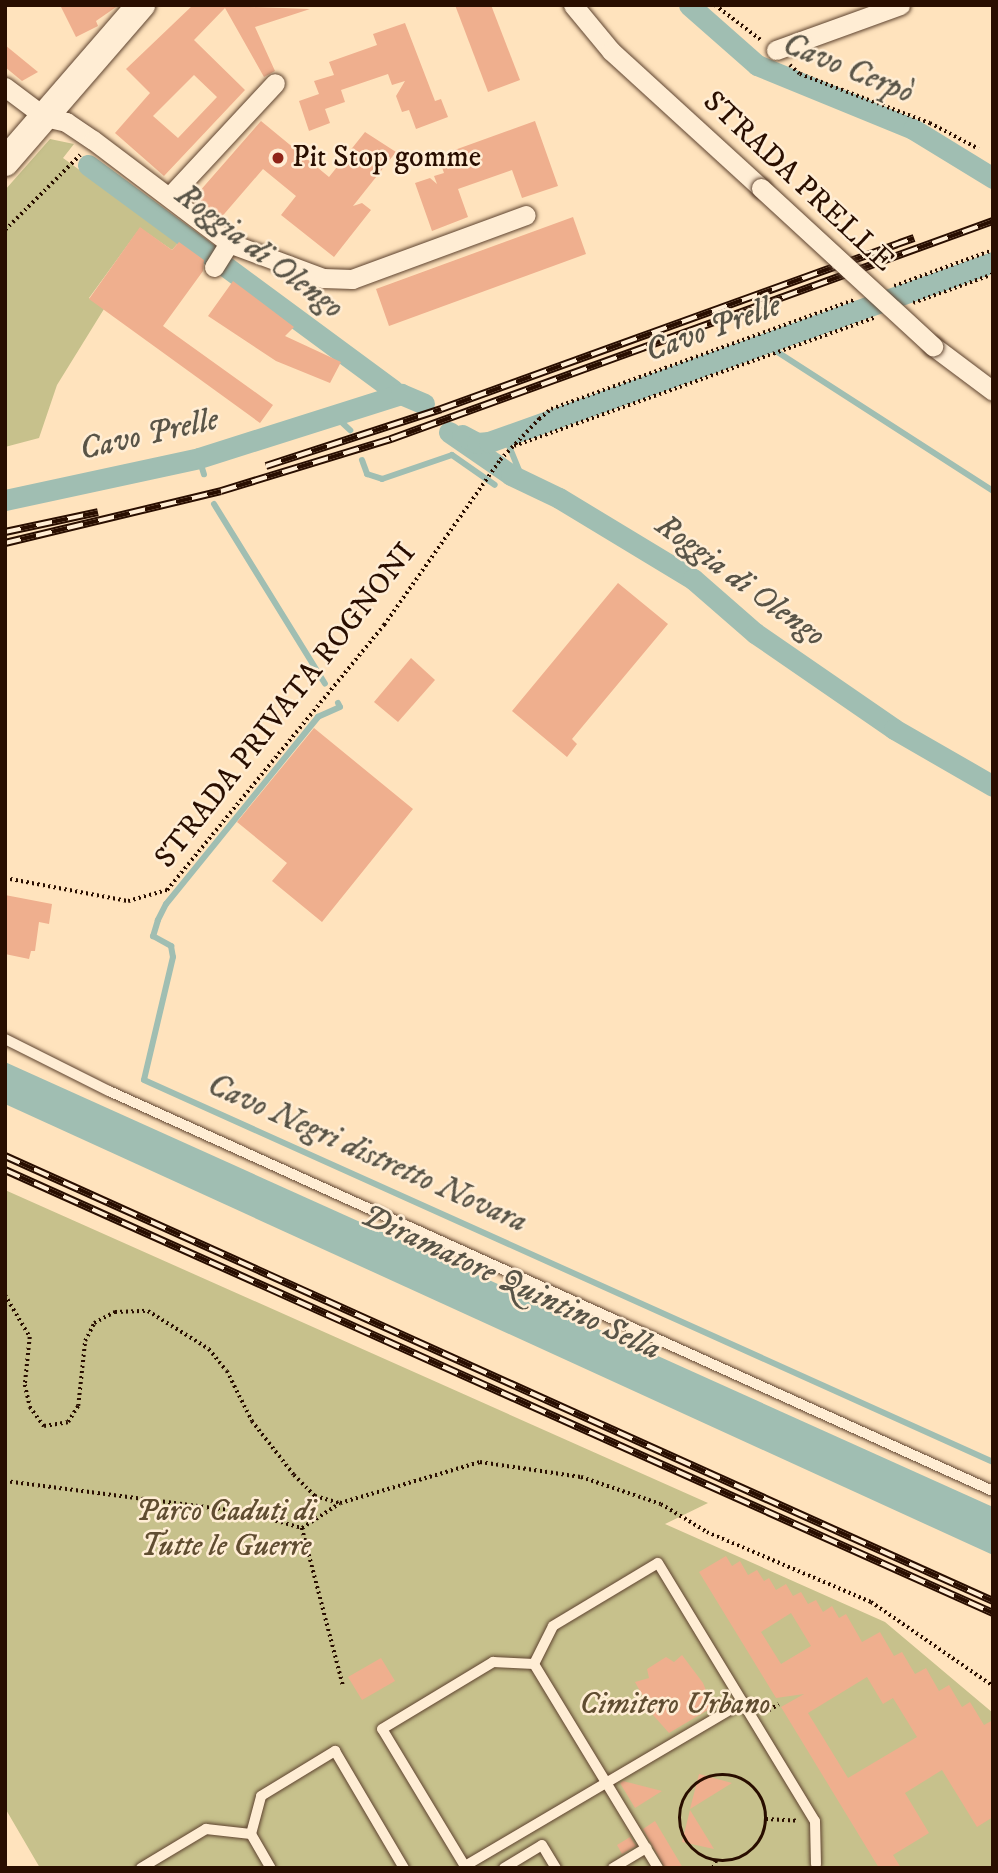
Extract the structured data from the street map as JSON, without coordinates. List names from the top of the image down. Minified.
{"streets":{"street":["STRADA PRELLE"],"path":["STRADA PRIVATA ROGNONI"]},"water":["Cavo Cerpò","Roggia di Olengo","Cavo Prelle","Cavo Negri distretto Novara","Diramatore Quintino Sella"],"parks":["Parco Caduti di Tutte le Guerre","Cimitero Urbano"],"places":["Pit Stop gomme"]}
